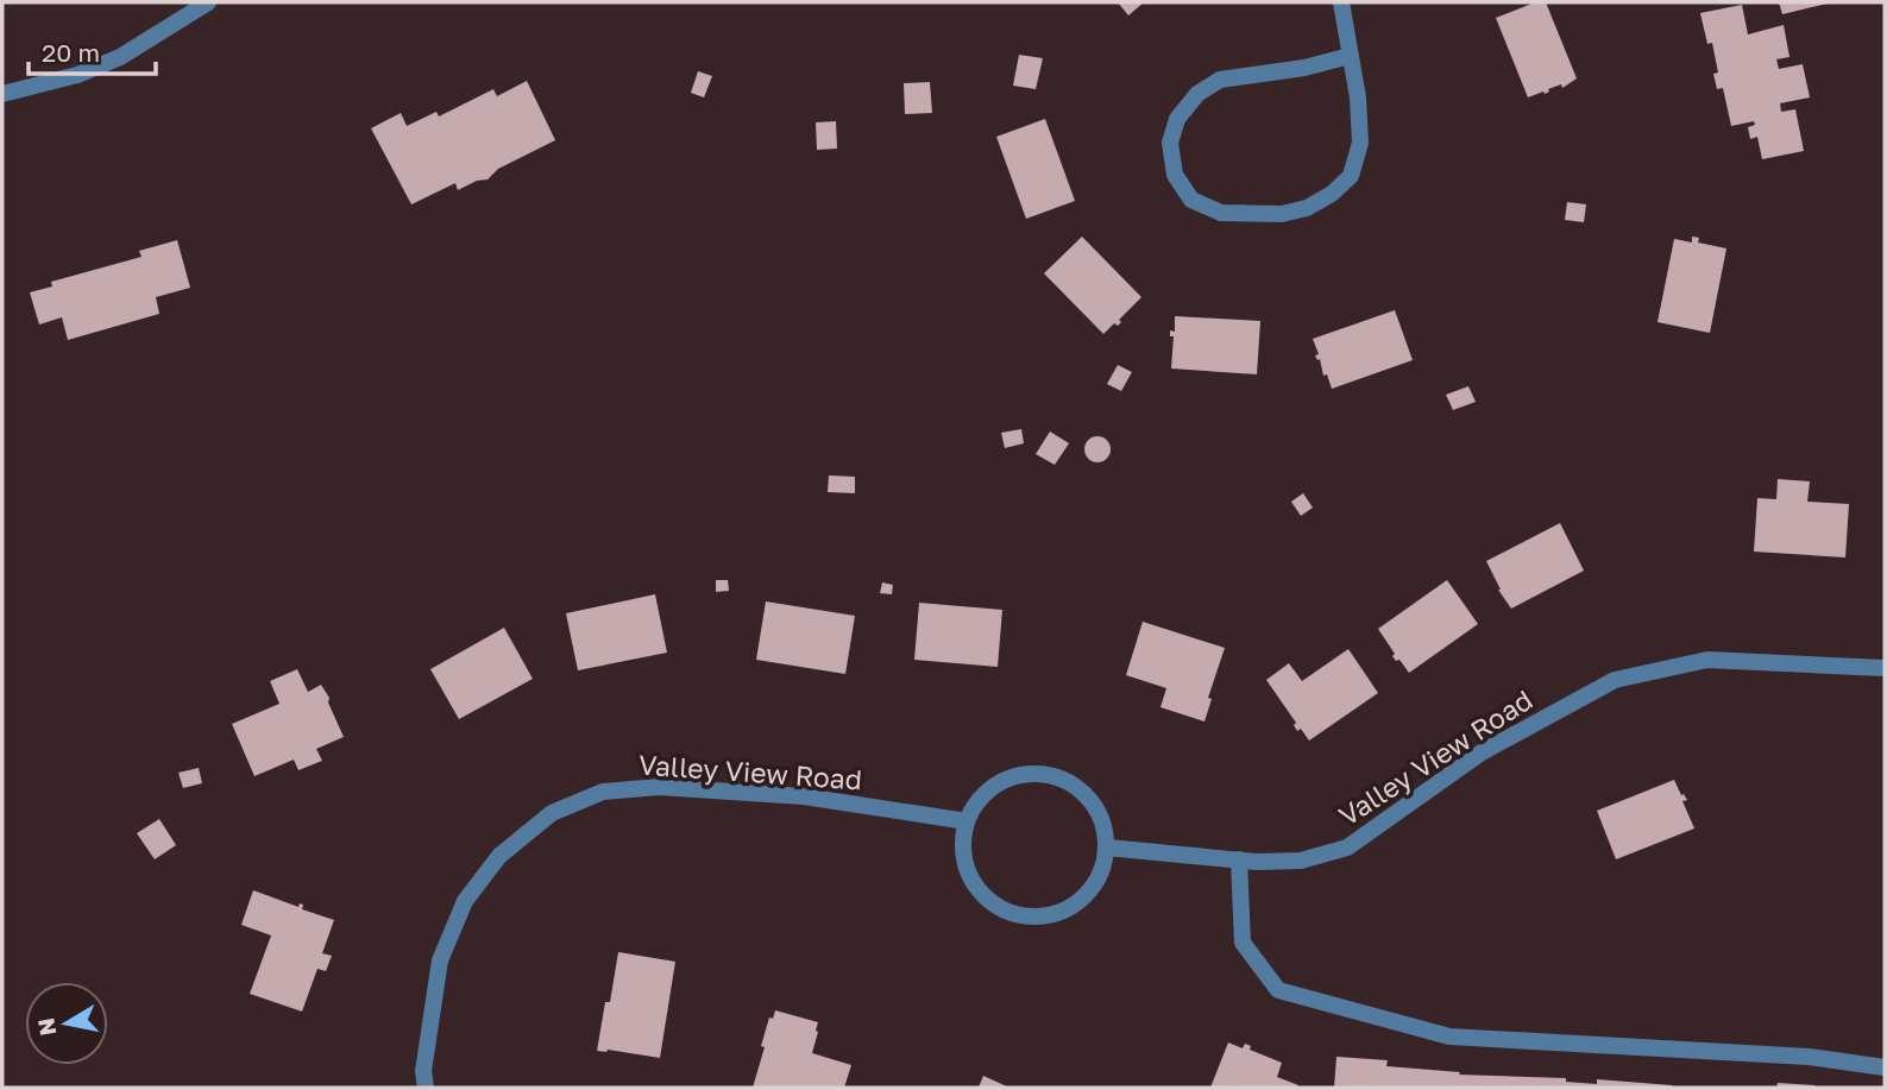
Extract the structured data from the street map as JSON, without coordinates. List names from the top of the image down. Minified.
{"streets":{"street":["Valley View Road"]},"scale_bar":"20 m","north":"left"}
